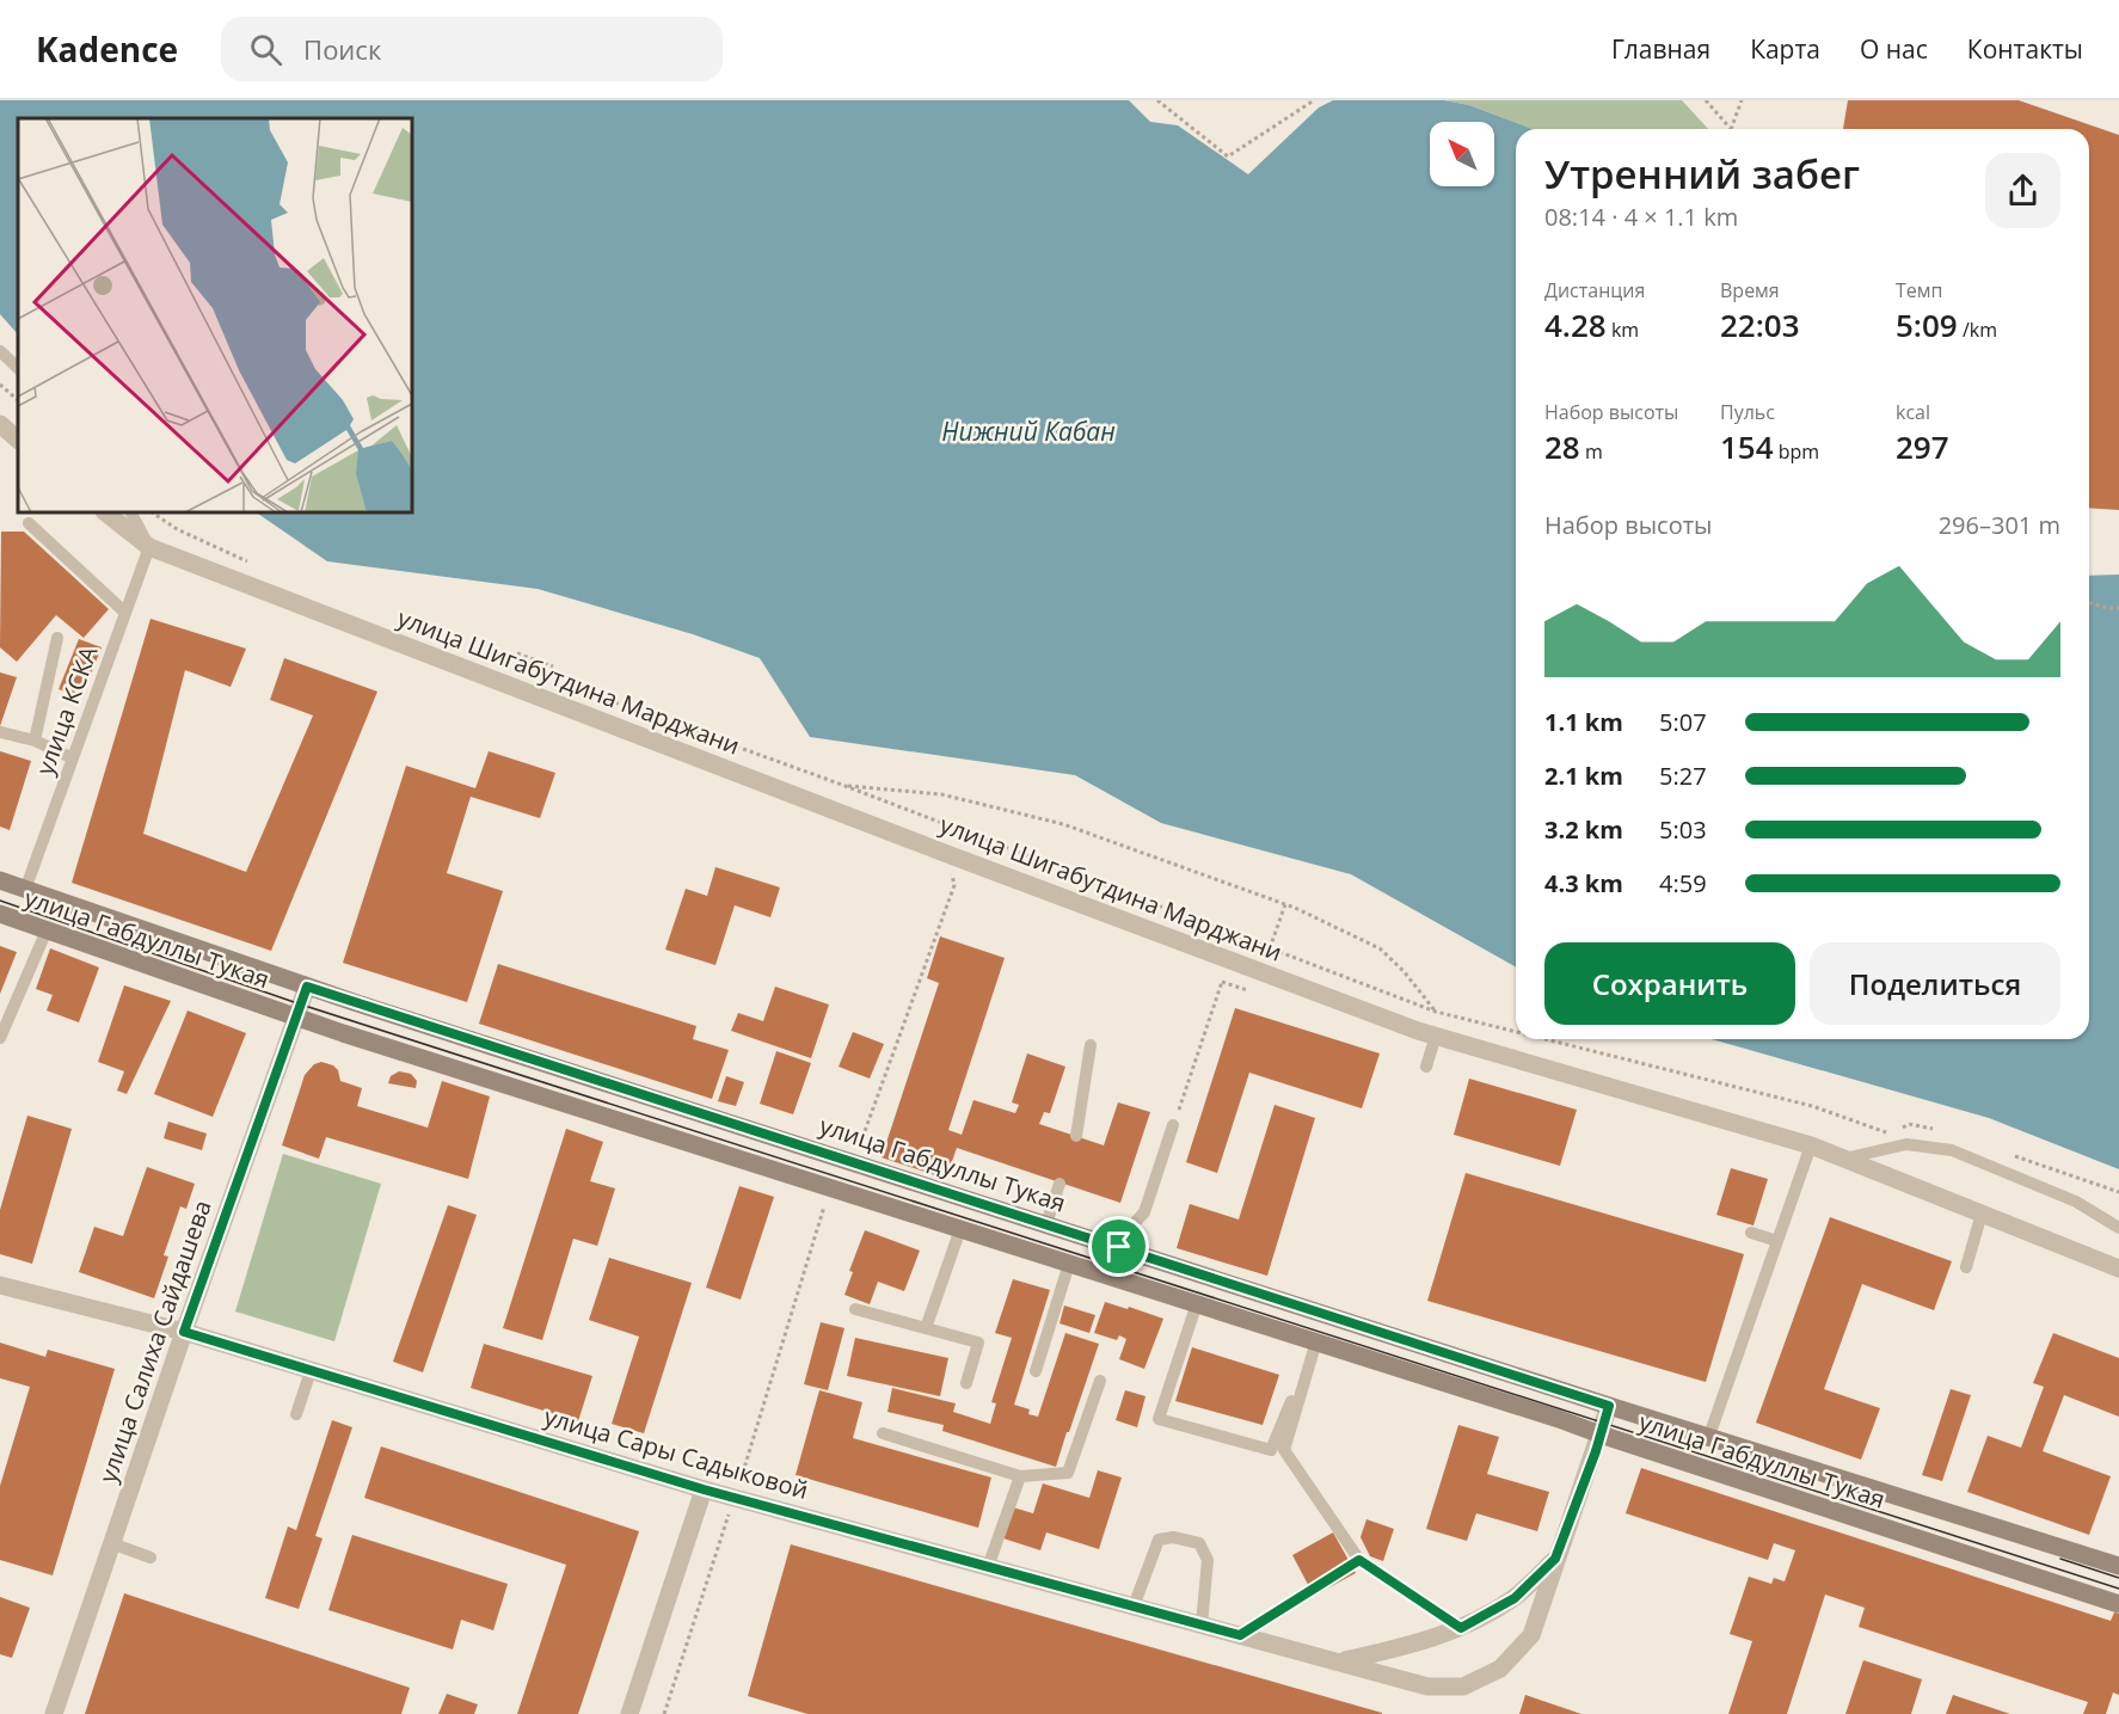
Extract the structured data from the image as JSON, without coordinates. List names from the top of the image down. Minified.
{"streets":{"main road":["улица Габдуллы Тукая"],"street":["улица Шигабутдина Марджани","улица Салиха Сайдашева","улица Сары Садыковой"],"lane":["улица КСКА"]},"crossings":[["улица Шигабутдина Марджани","улица КСКА"],["улица КСКА","улица Габдуллы Тукая"],["улица Габдуллы Тукая","улица Салиха Сайдашева"],["улица Габдуллы Тукая","улица Сары Садыковой"],["улица Салиха Сайдашева","улица Сары Садыковой"]],"water":["Нижний Кабан"],"north":"top left","page":{"header":"Kadence","search":"Поиск","nav":["Главная","Карта","О нас","Контакты"],"heading":["Утренний забег","08:14 · 4 × 1.1 km"],"stats":[["Дистанция","4.28 km"],["Время","22:03"],["Темп","5:09 /km"],["Набор высоты","28 m"],["Пульс","154 bpm"],["kcal","297"]],"chart":["Набор высоты","296–301 m"],"list":[{"name":"1.1 km","note":"5:07"},{"name":"2.1 km","note":"5:27"},{"name":"3.2 km","note":"5:03"},{"name":"4.3 km","note":"4:59"}],"buttons":["Сохранить","Поделиться"]}}
